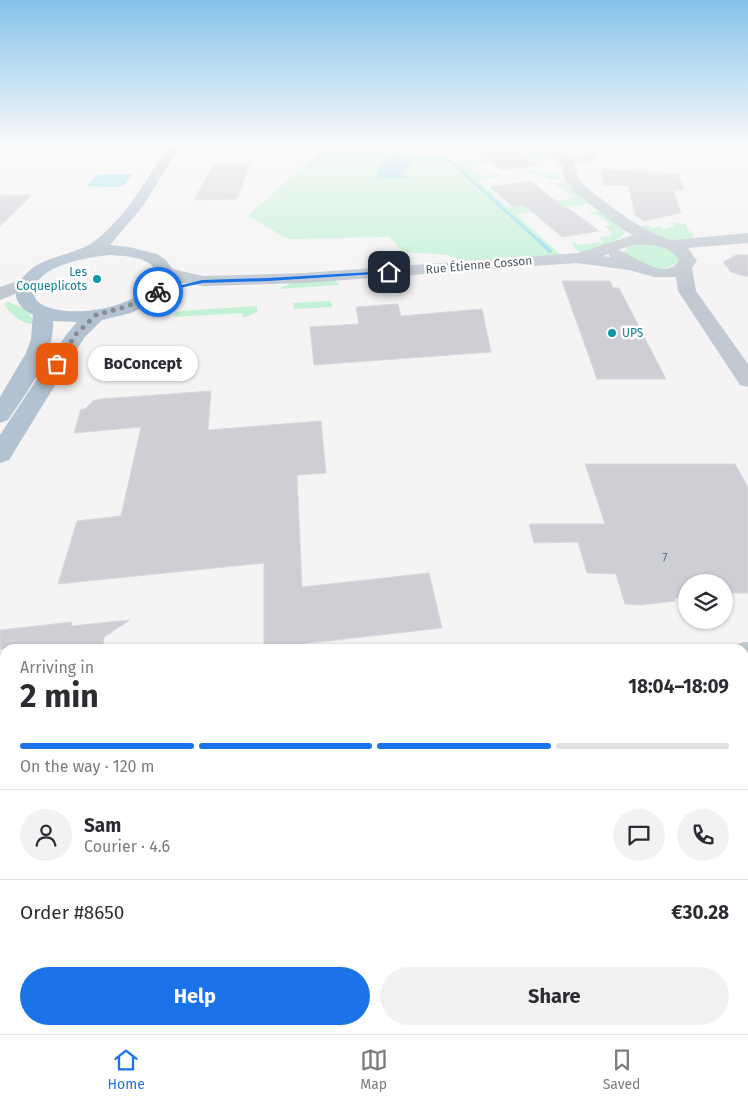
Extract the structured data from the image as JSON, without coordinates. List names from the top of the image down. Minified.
{"streets":{"street":["Rue Étienne Cosson"]},"places":["Les Coqueplicots","UPS","BoConcept"],"house_numbers":["7"],"page":{"bubble":"BoConcept","heading":["2 min","Arriving in","18:04–18:09"],"panel":["Sam","Courier · 4.6","Order #8650","€30.28"],"bar":"On the way · 120 m","buttons":["Help","Share"],"tabs":["Home","Map","Saved"]}}
